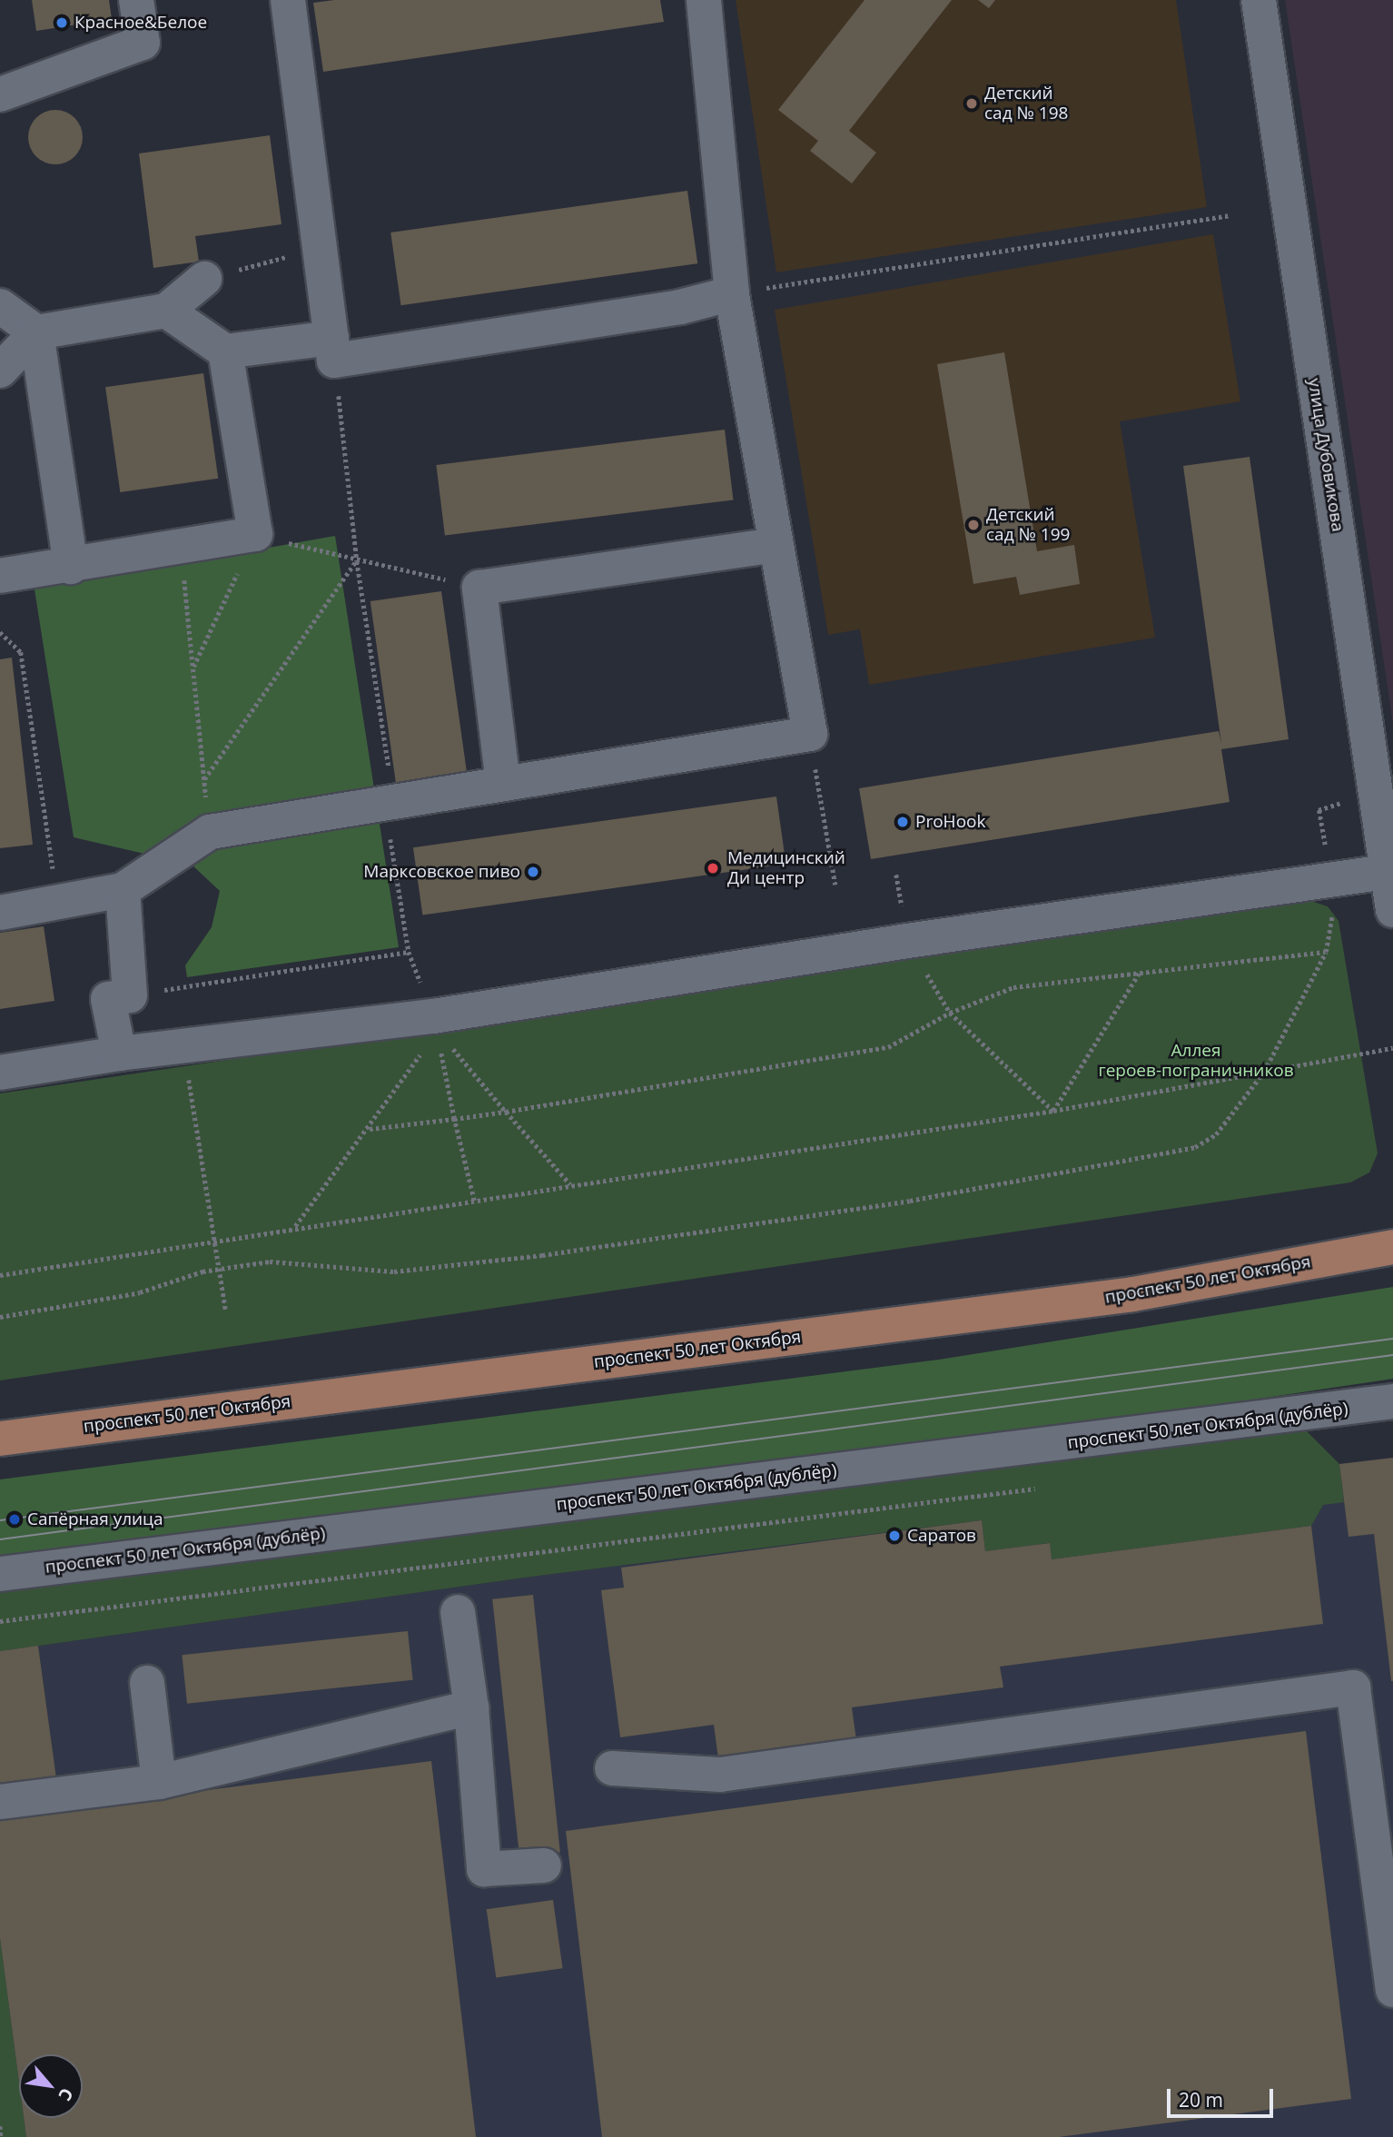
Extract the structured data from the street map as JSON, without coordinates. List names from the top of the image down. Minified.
{"streets":{"main road":["проспект 50 лет Октября"],"street":["улица Дубовикова","проспект 50 лет Октября (дублёр)"]},"parks":["Аллея героев-пограничников"],"places":["Красное&Белое","Детский сад № 198","Детский сад № 199","ProHook","Медицинский Ди центр","Марксовское пиво","Сапёрная улица","Саратов"],"scale_bar":"20 m","north":"bottom right"}
